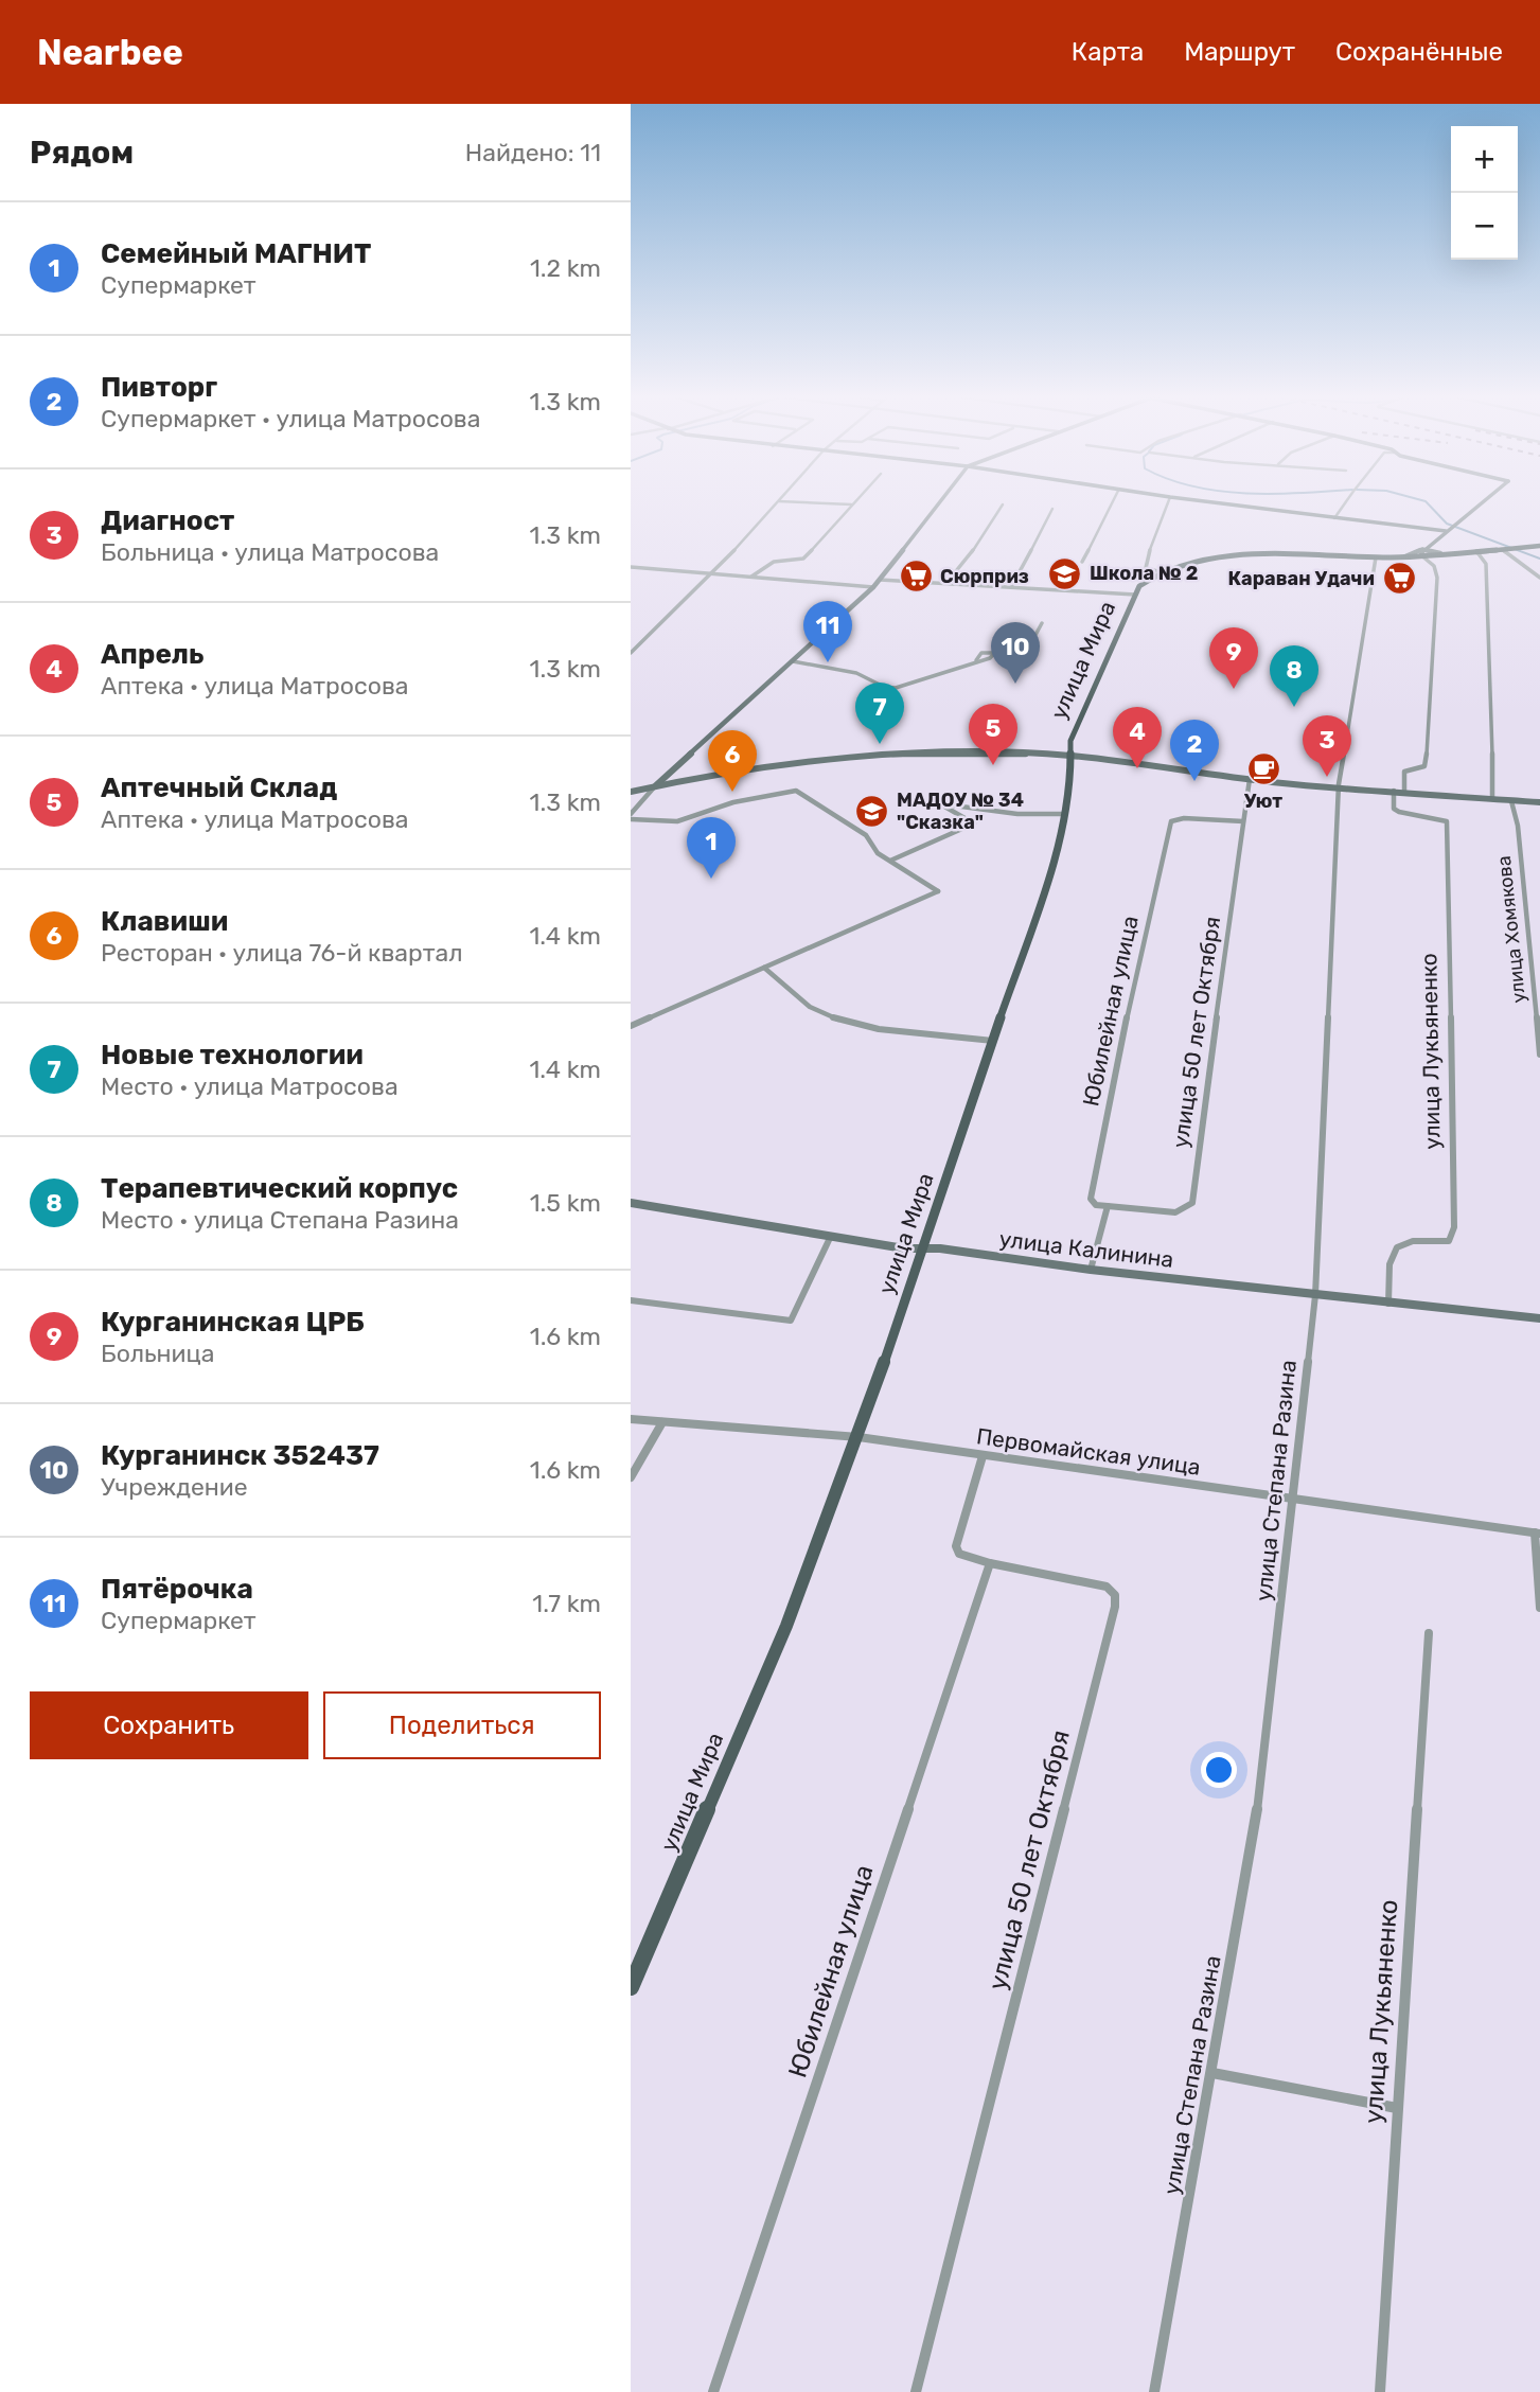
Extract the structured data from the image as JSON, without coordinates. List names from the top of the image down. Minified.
{"streets":{"main road":["улица Мира"],"street":["улица Хомякова","Юбилейная улица","улица 50 лет Октября","улица Лукьяненко","улица Калинина","Первомайская улица","улица Степана Разина"]},"crossings":[["улица Мира","улица Калинина"],["улица Мира","Первомайская улица"],["Юбилейная улица","улица 50 лет Октября"],["улица 50 лет Октября","Первомайская улица"],["улица Лукьяненко","улица Калинина"],["улица Калинина","улица Степана Разина"],["Первомайская улица","улица Степана Разина"]],"places":{"school or university":["Школа № 2","МАДОУ № 34 \"Сказка\""],"supermarket":["Сюрприз","Караван Удачи"],"cafe":["Уют"]},"page":{"header":"Nearbee","nav":["Карта","Маршрут","Сохранённые"],"heading":["Рядом","Найдено: 11"],"map_buttons":["+","−"],"list":[{"mark":"1","name":"Семейный МАГНИТ","note":"Супермаркет","value":"1.2 km"},{"mark":"2","name":"Пивторг","note":"Супермаркет · улица Матросова","value":"1.3 km"},{"mark":"3","name":"Диагност","note":"Больница · улица Матросова","value":"1.3 km"},{"mark":"4","name":"Апрель","note":"Аптека · улица Матросова","value":"1.3 km"},{"mark":"5","name":"Аптечный Склад","note":"Аптека · улица Матросова","value":"1.3 km"},{"mark":"6","name":"Клавиши","note":"Ресторан · улица 76-й квартал","value":"1.4 km"},{"mark":"7","name":"Новые технологии","note":"Место · улица Матросова","value":"1.4 km"},{"mark":"8","name":"Терапевтический корпус","note":"Место · улица Степана Разина","value":"1.5 km"},{"mark":"9","name":"Курганинская ЦРБ","note":"Больница","value":"1.6 km"},{"mark":"10","name":"Курганинск 352437","note":"Учреждение","value":"1.6 km"},{"mark":"11","name":"Пятёрочка","note":"Супермаркет","value":"1.7 km"}],"pins":["11","10","9","8","7","5","4","3","2","6","1"],"buttons":["Сохранить","Поделиться"]}}
